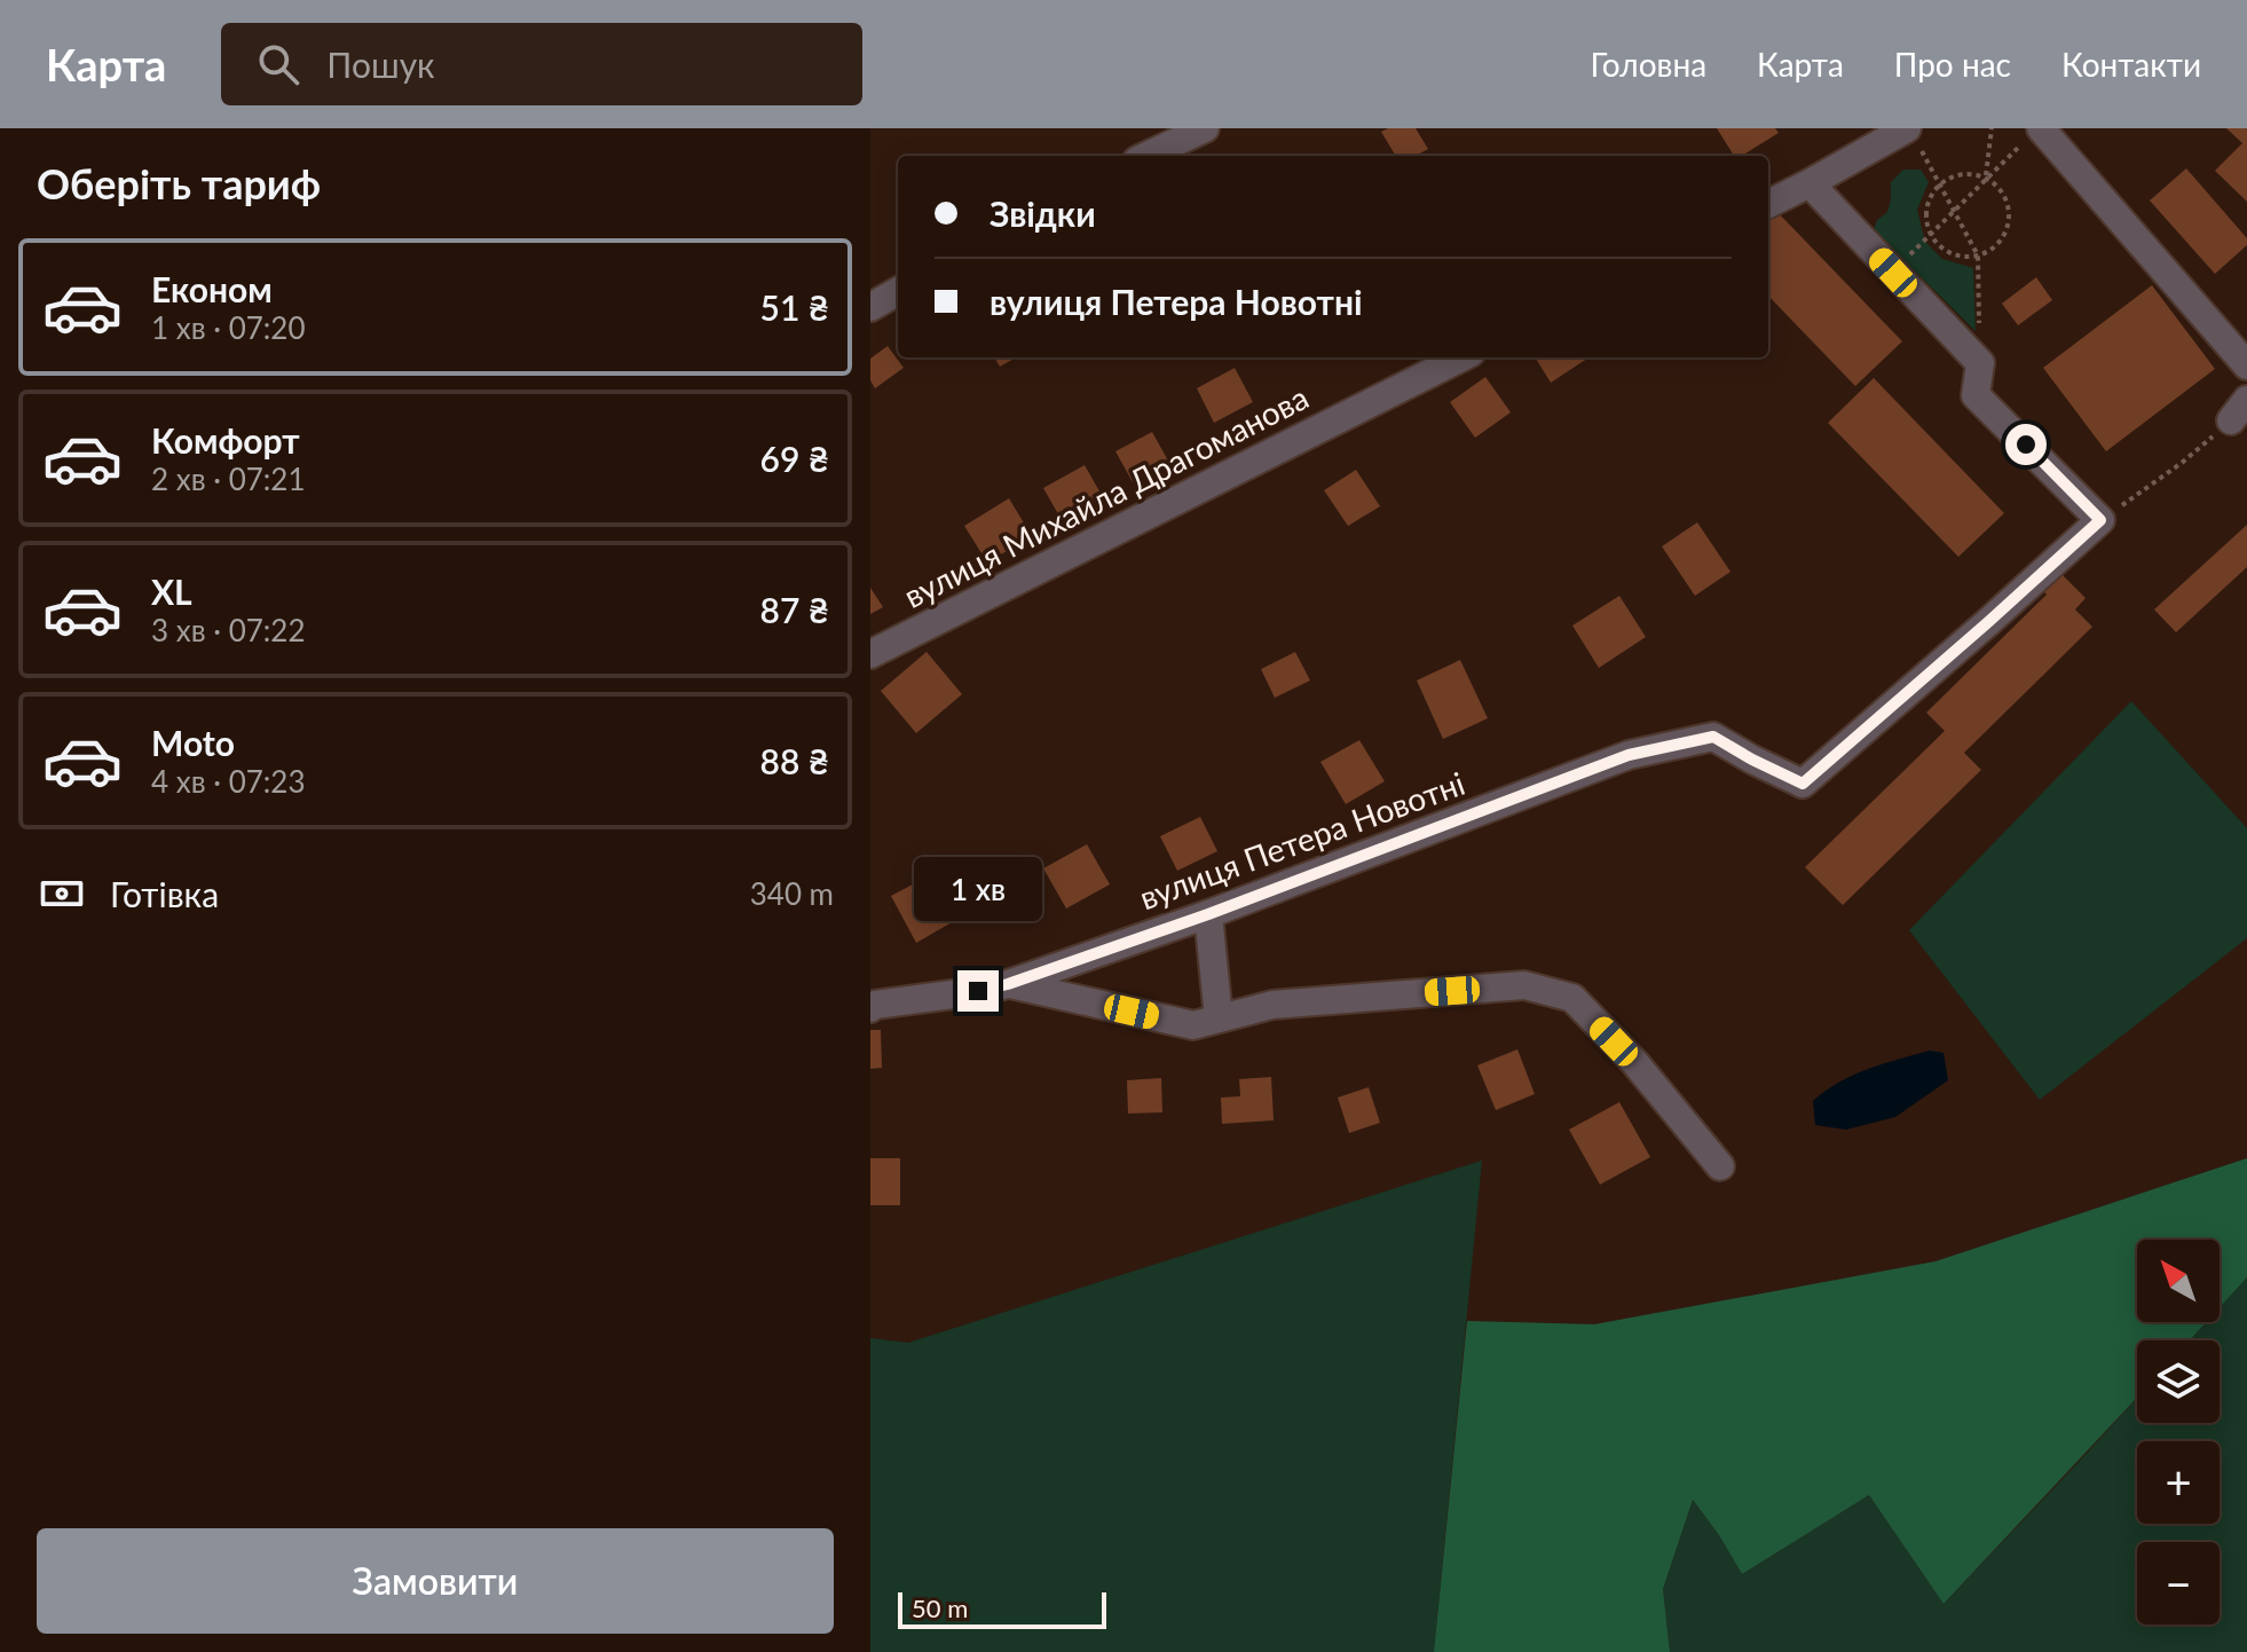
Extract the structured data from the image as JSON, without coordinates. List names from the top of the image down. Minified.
{"streets":{"street":["вулиця Михайла Драгоманова","вулиця Петера Новотні"]},"scale_bar":"50 m","north":"top left","page":{"header":"Карта","search":"Пошук","nav":["Головна","Карта","Про нас","Контакти"],"heading":"Оберіть тариф","banner":["Звідки","вулиця Петера Новотні"],"list":[{"name":"Економ","note":"1 хв · 07:20","value":"51 ₴"},{"name":"Комфорт","note":"2 хв · 07:21","value":"69 ₴"},{"name":"XL","note":"3 хв · 07:22","value":"87 ₴"},{"name":"Moto","note":"4 хв · 07:23","value":"88 ₴"}],"pay":["Готівка","340 m"],"bubble":"1 хв","map_buttons":["+","−"],"buttons":"Замовити","scale":"50 m"}}
